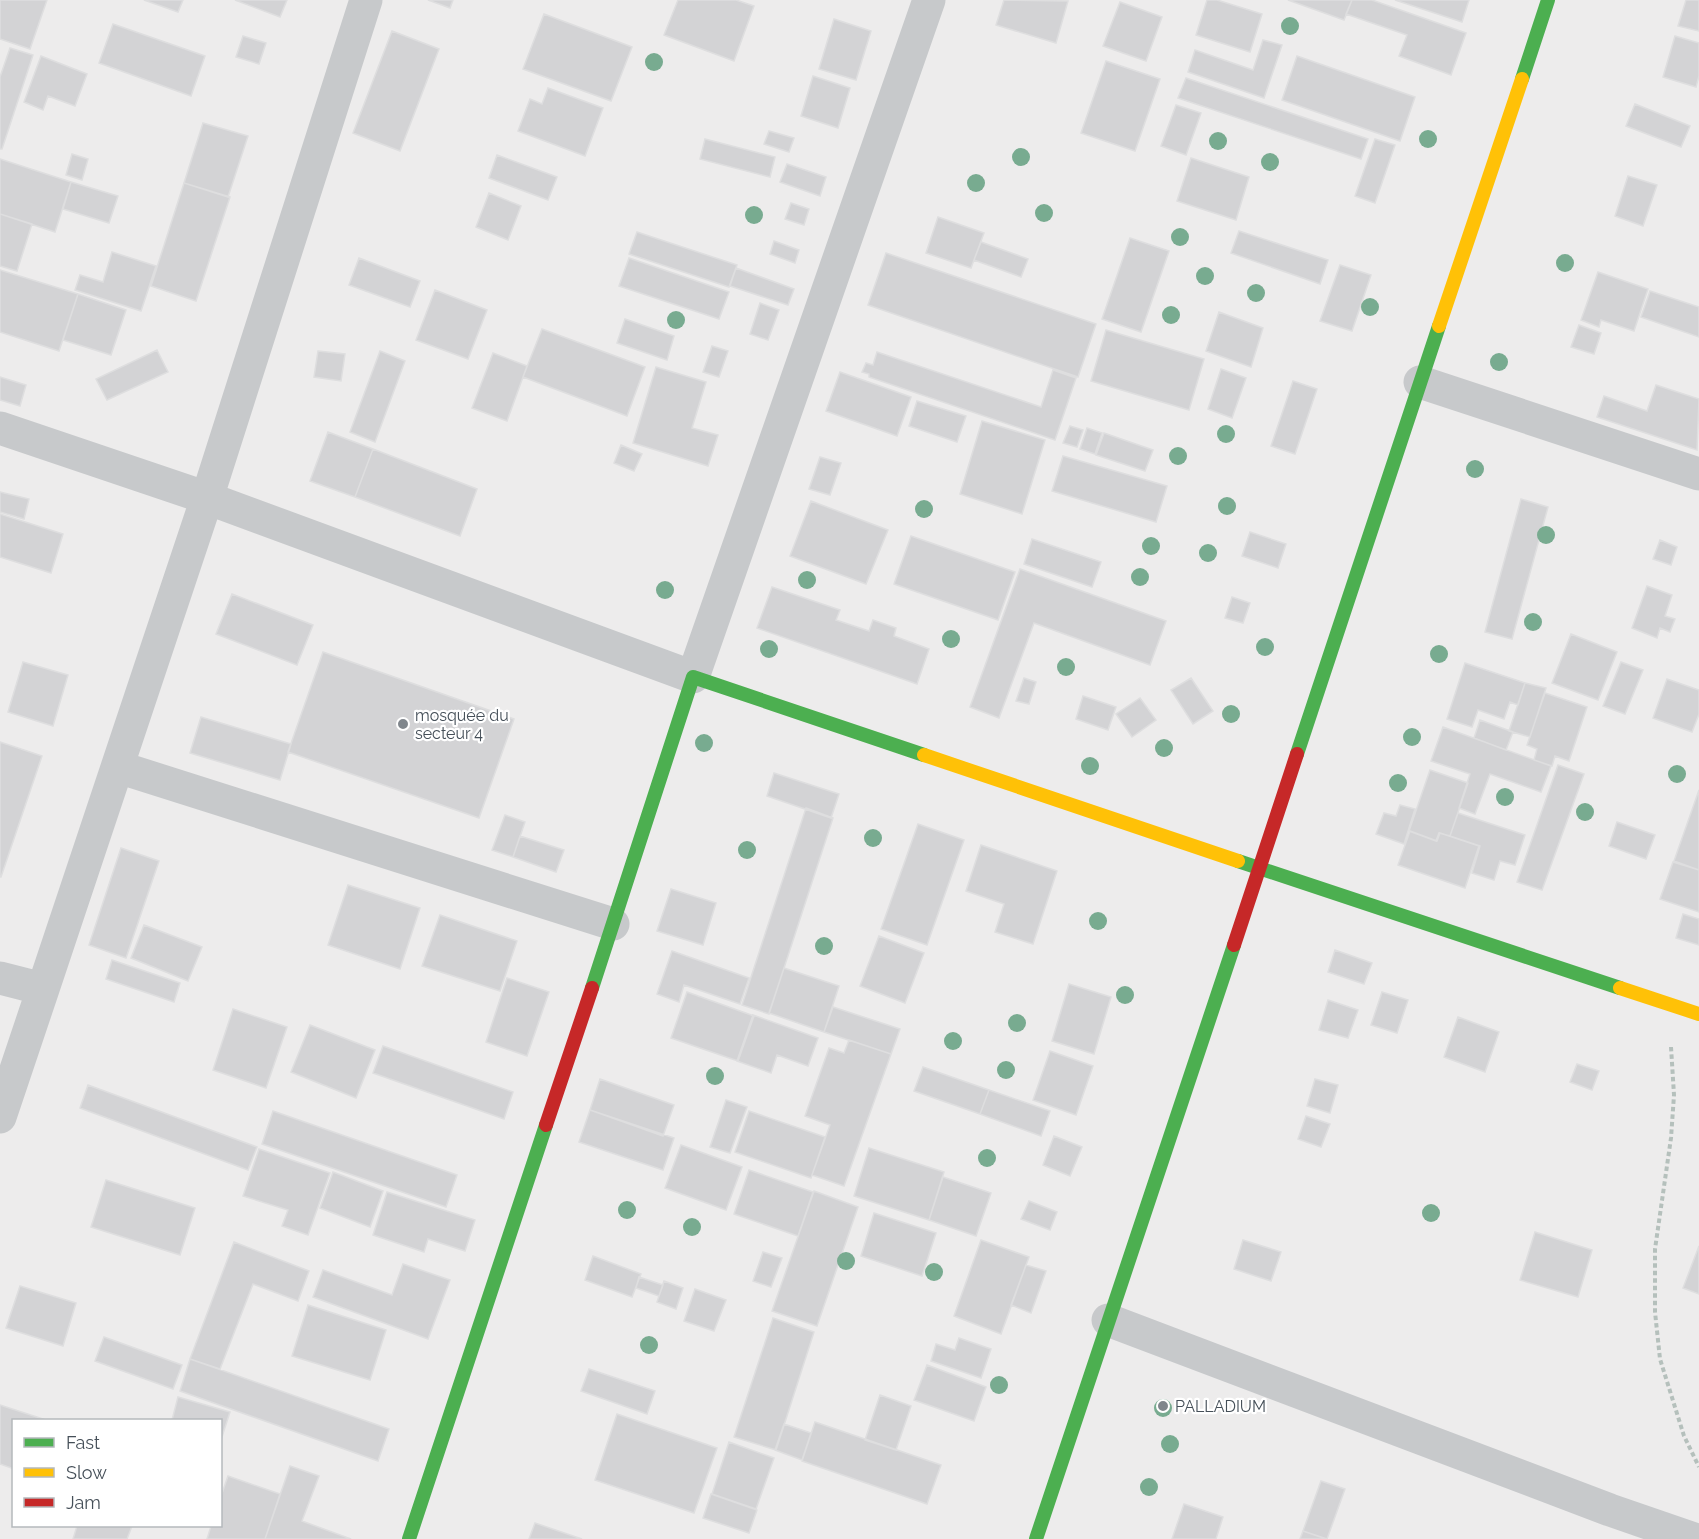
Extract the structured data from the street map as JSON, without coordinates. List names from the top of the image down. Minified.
{"places":["mosquée du secteur 4","PALLADIUM"],"legend":["Fast","Slow","Jam"]}
